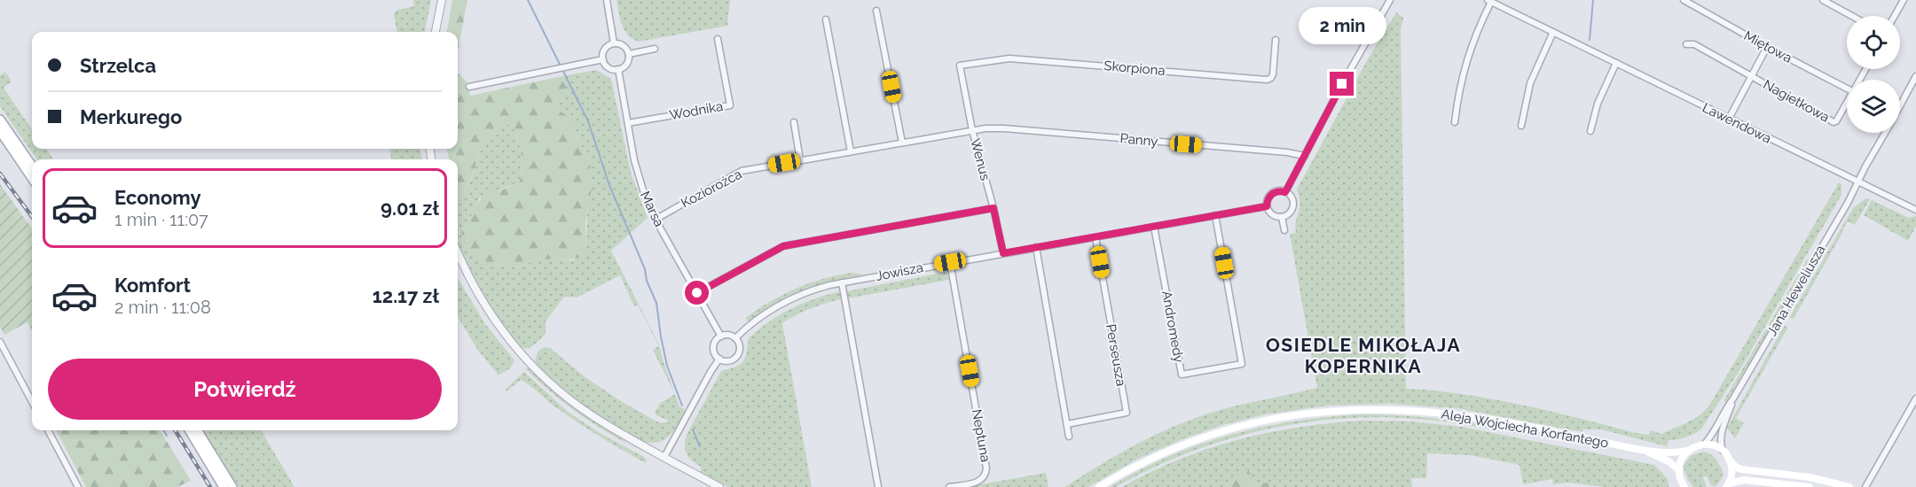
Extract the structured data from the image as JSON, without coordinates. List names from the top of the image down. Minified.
{"streets":{"main road":["Aleja Wojciecha Korfantego"],"street":["Miętowa","Skorpiona","Nagietkowa","Wodnika","Lawendowa","Panny","Wenus","Koziorożca","Marsa","Jowisza","Jana Heweliusza","Andromedy","Perseusza","Neptuna"]},"crossings":[["Miętowa","Nagietkowa"],["Skorpiona","Wenus"],["Nagietkowa","Lawendowa"],["Wodnika","Marsa"],["Lawendowa","Jana Heweliusza"],["Panny","Wenus"],["Panny","Koziorożca"],["Wenus","Koziorożca"],["Wenus","Jowisza"],["Koziorożca","Marsa"],["Marsa","Jowisza"],["Jowisza","Andromedy"],["Jowisza","Perseusza"],["Jowisza","Neptuna"],["Jana Heweliusza","Aleja Wojciecha Korfantego"]],"districts":["OSIEDLE MIKOŁAJA KOPERNIKA"],"page":{"bubble":"2 min","banner":["Strzelca","Merkurego"],"list":[{"name":"Economy","note":"1 min · 11:07","value":"9.01 zł"},{"name":"Komfort","note":"2 min · 11:08","value":"12.17 zł"}],"buttons":"Potwierdź"}}
